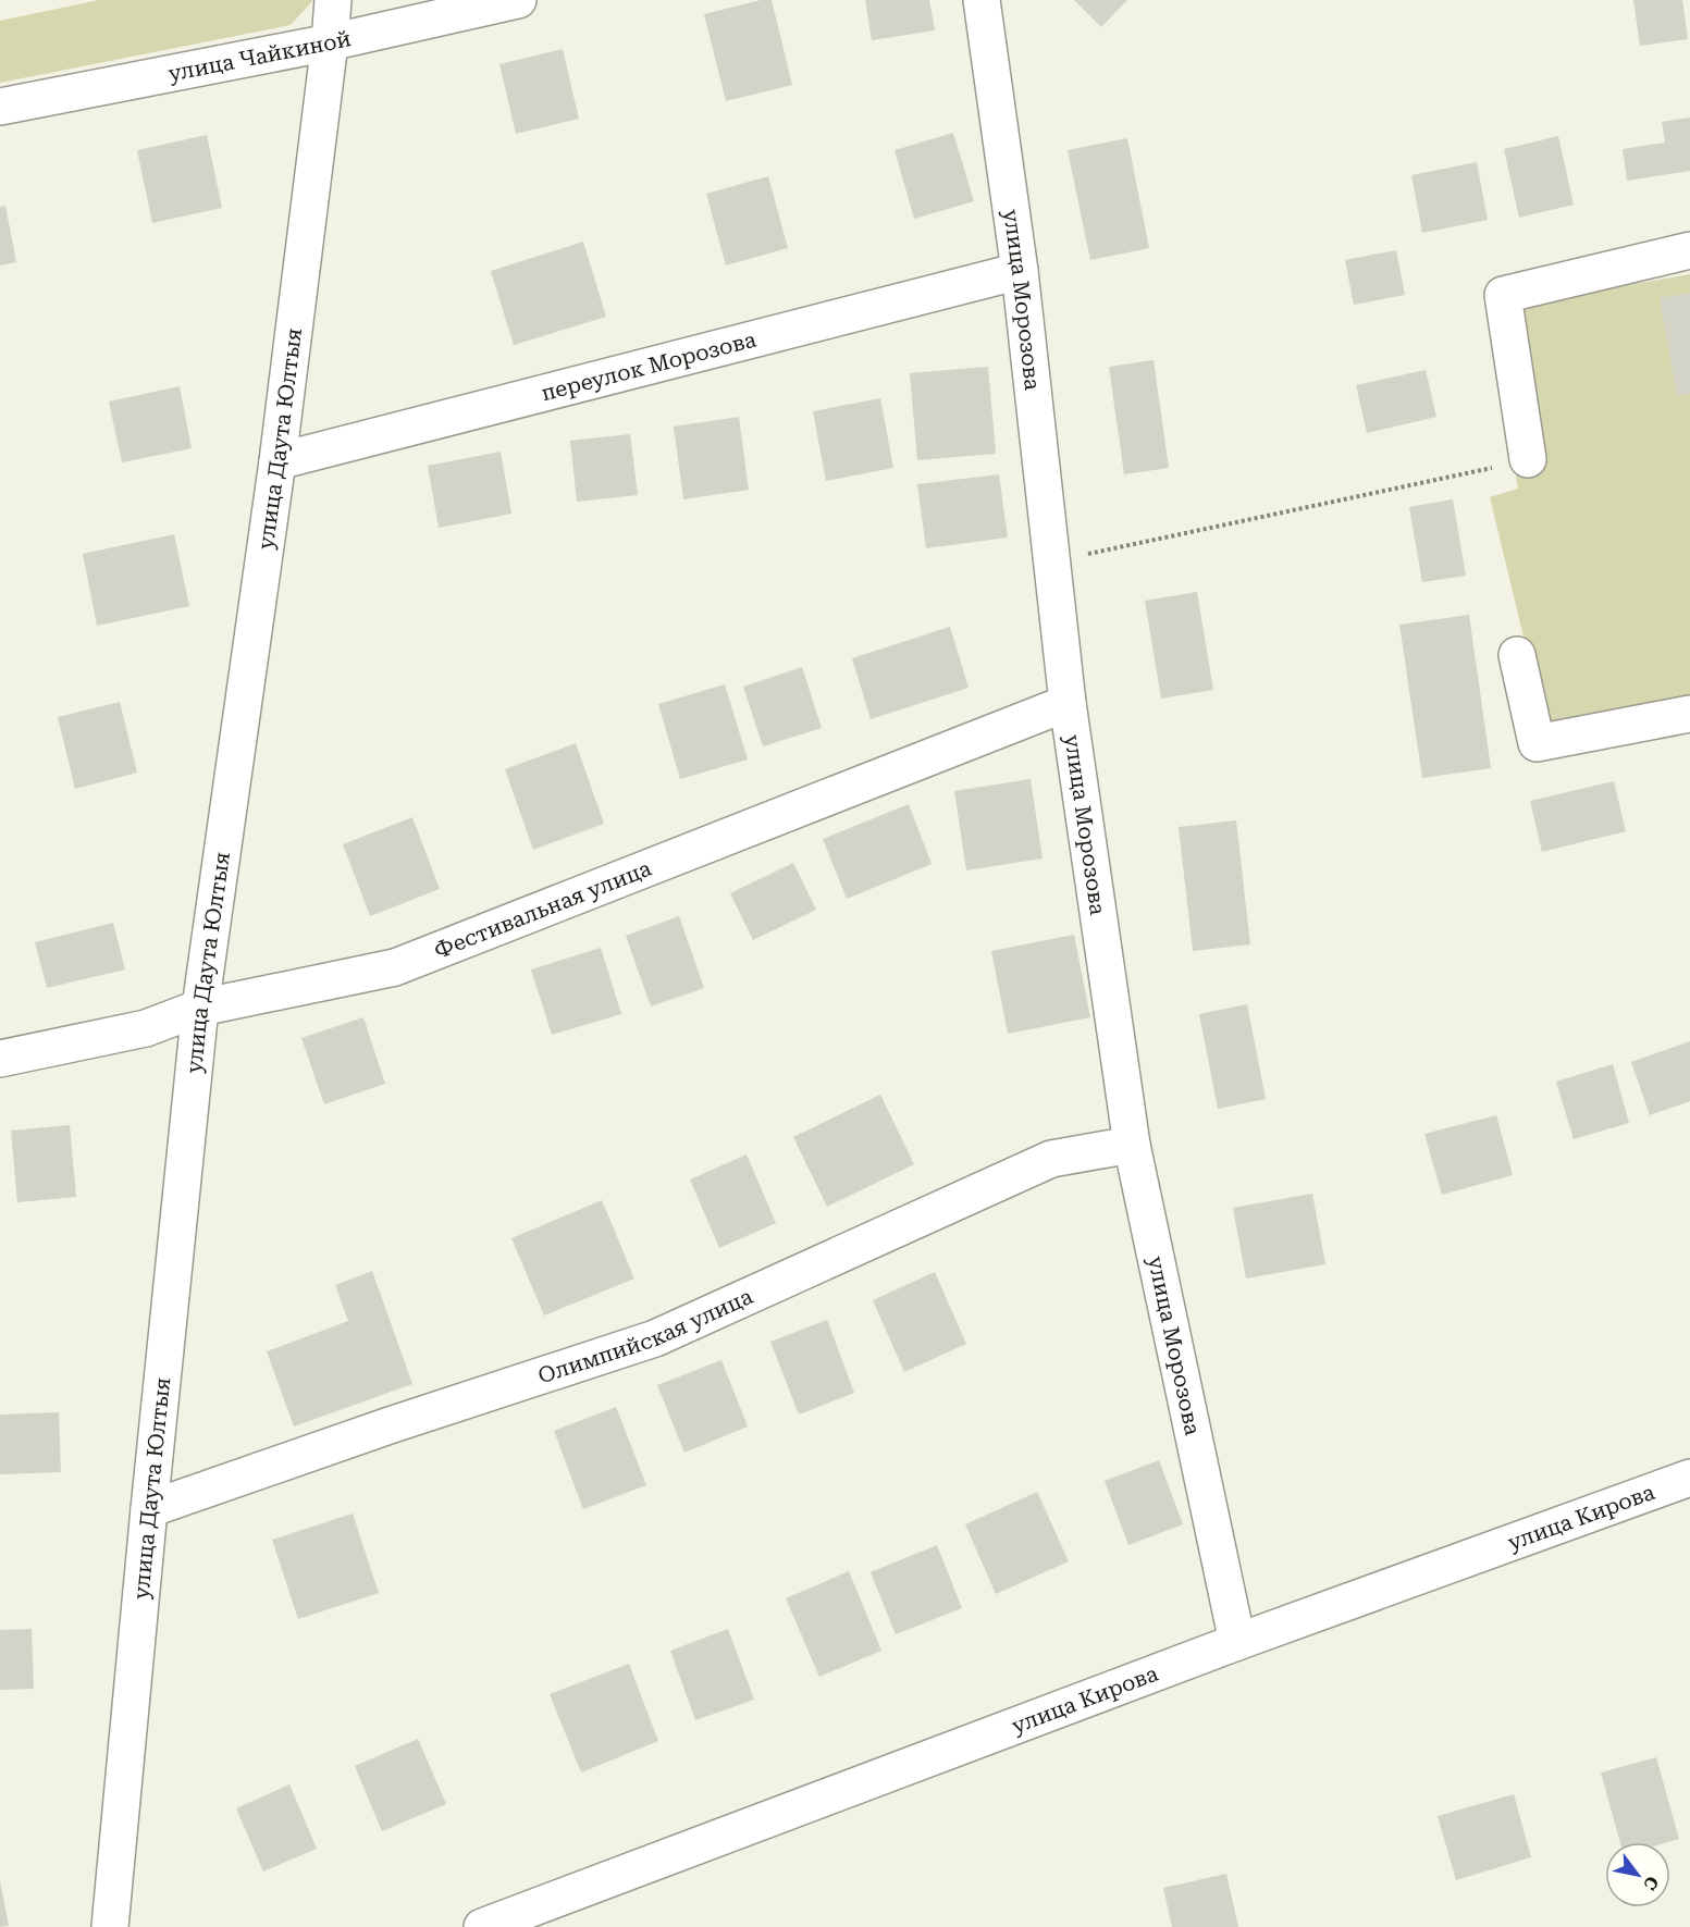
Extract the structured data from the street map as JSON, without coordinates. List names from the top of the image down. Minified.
{"streets":{"street":["улица Чайкиной","улица Морозова","переулок Морозова","улица Даута Юлтыя","Фестивальная улица","Олимпийская улица","улица Кирова"]},"crossings":[["улица Чайкиной","улица Даута Юлтыя"],["улица Морозова","переулок Морозова"],["улица Морозова","Фестивальная улица"],["улица Морозова","Олимпийская улица"],["улица Морозова","улица Кирова"],["переулок Морозова","улица Даута Юлтыя"],["улица Даута Юлтыя","Фестивальная улица"],["улица Даута Юлтыя","Олимпийская улица"]],"north":"bottom right"}
